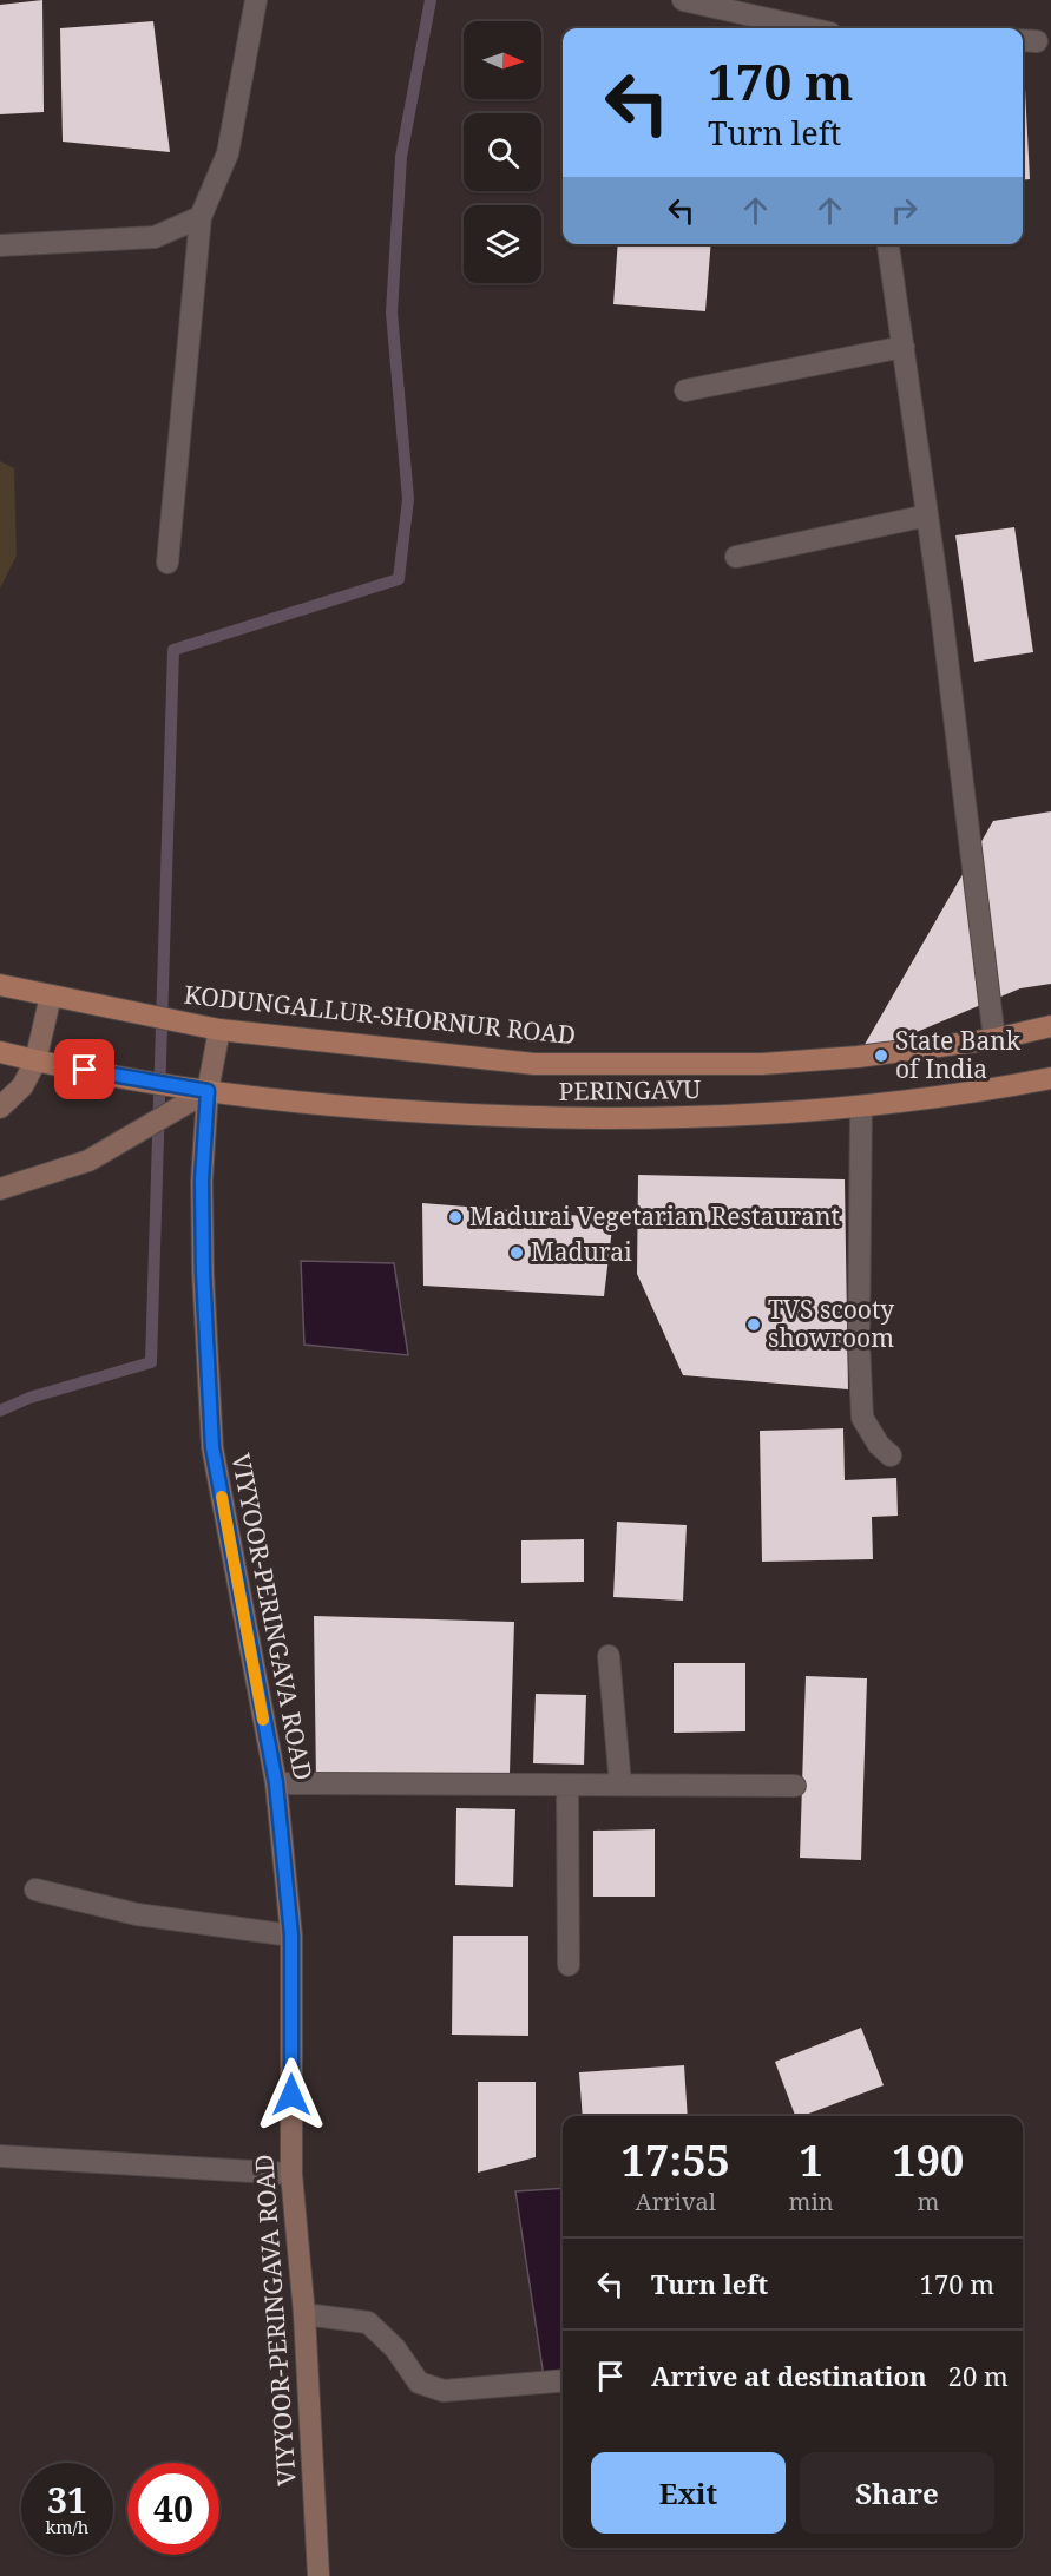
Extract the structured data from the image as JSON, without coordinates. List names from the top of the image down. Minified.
{"streets":{"main road":["KODUNGALLUR-SHORNUR ROAD","PERINGAVU"],"street":["VIYYOOR-PERINGAVA ROAD"]},"crossings":[["KODUNGALLUR-SHORNUR ROAD","VIYYOOR-PERINGAVA ROAD"],["PERINGAVU","VIYYOOR-PERINGAVA ROAD"]],"places":["State Bank of India","Madurai Vegetarian Restaurant","Madurai","TVS scooty showroom"],"north":"right","page":{"turn":["170 m","Turn left"],"eta":["17:55","Arrival","1","min","190","m"],"list":[{"name":"Turn left","value":"170 m"},{"name":"Arrive at destination","value":"20 m"}],"buttons":["Exit","Share"],"speed":"31 km/h","limit":"40"}}
